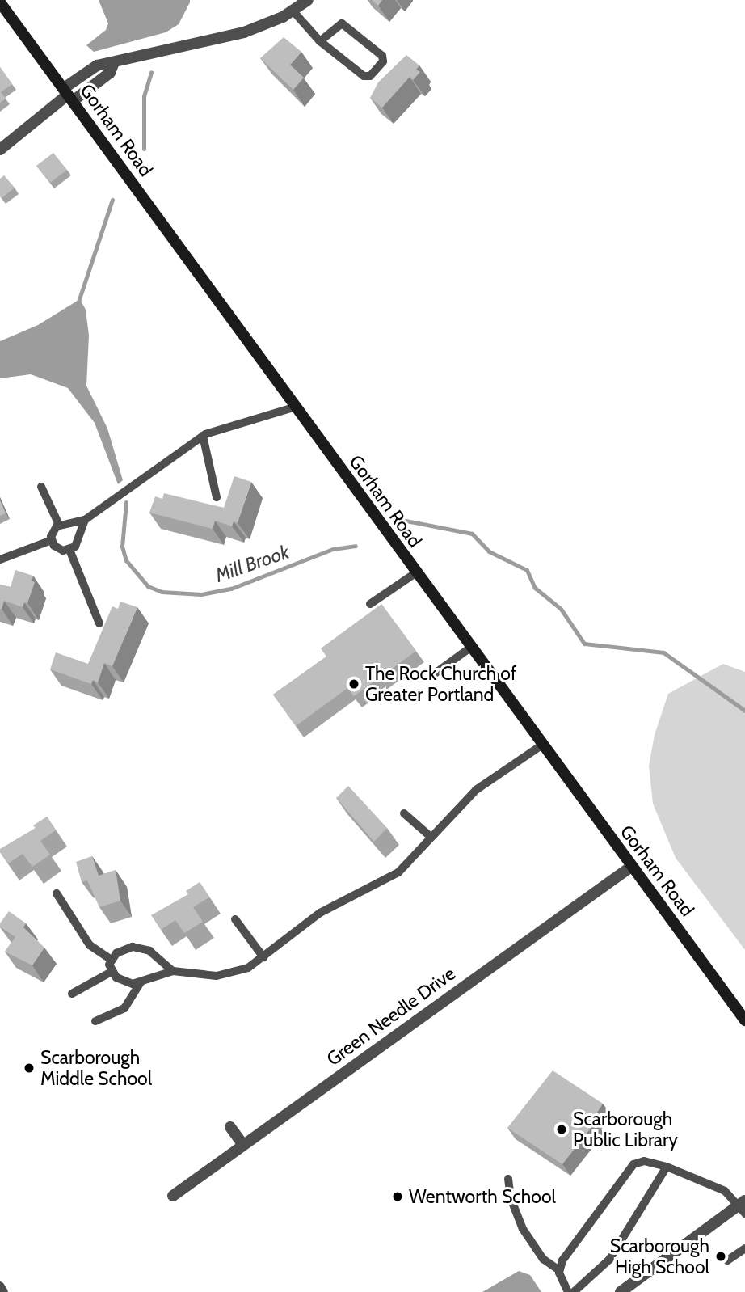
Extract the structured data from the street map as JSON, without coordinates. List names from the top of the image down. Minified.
{"streets":{"main road":["Gorham Road"],"street":["Green Needle Drive"]},"crossings":[["Gorham Road","Green Needle Drive"]],"water":["Mill Brook"],"places":["The Rock Church of Greater Portland","Scarborough Middle School","Scarborough Public Library","Wentworth School","Scarborough High School"]}
